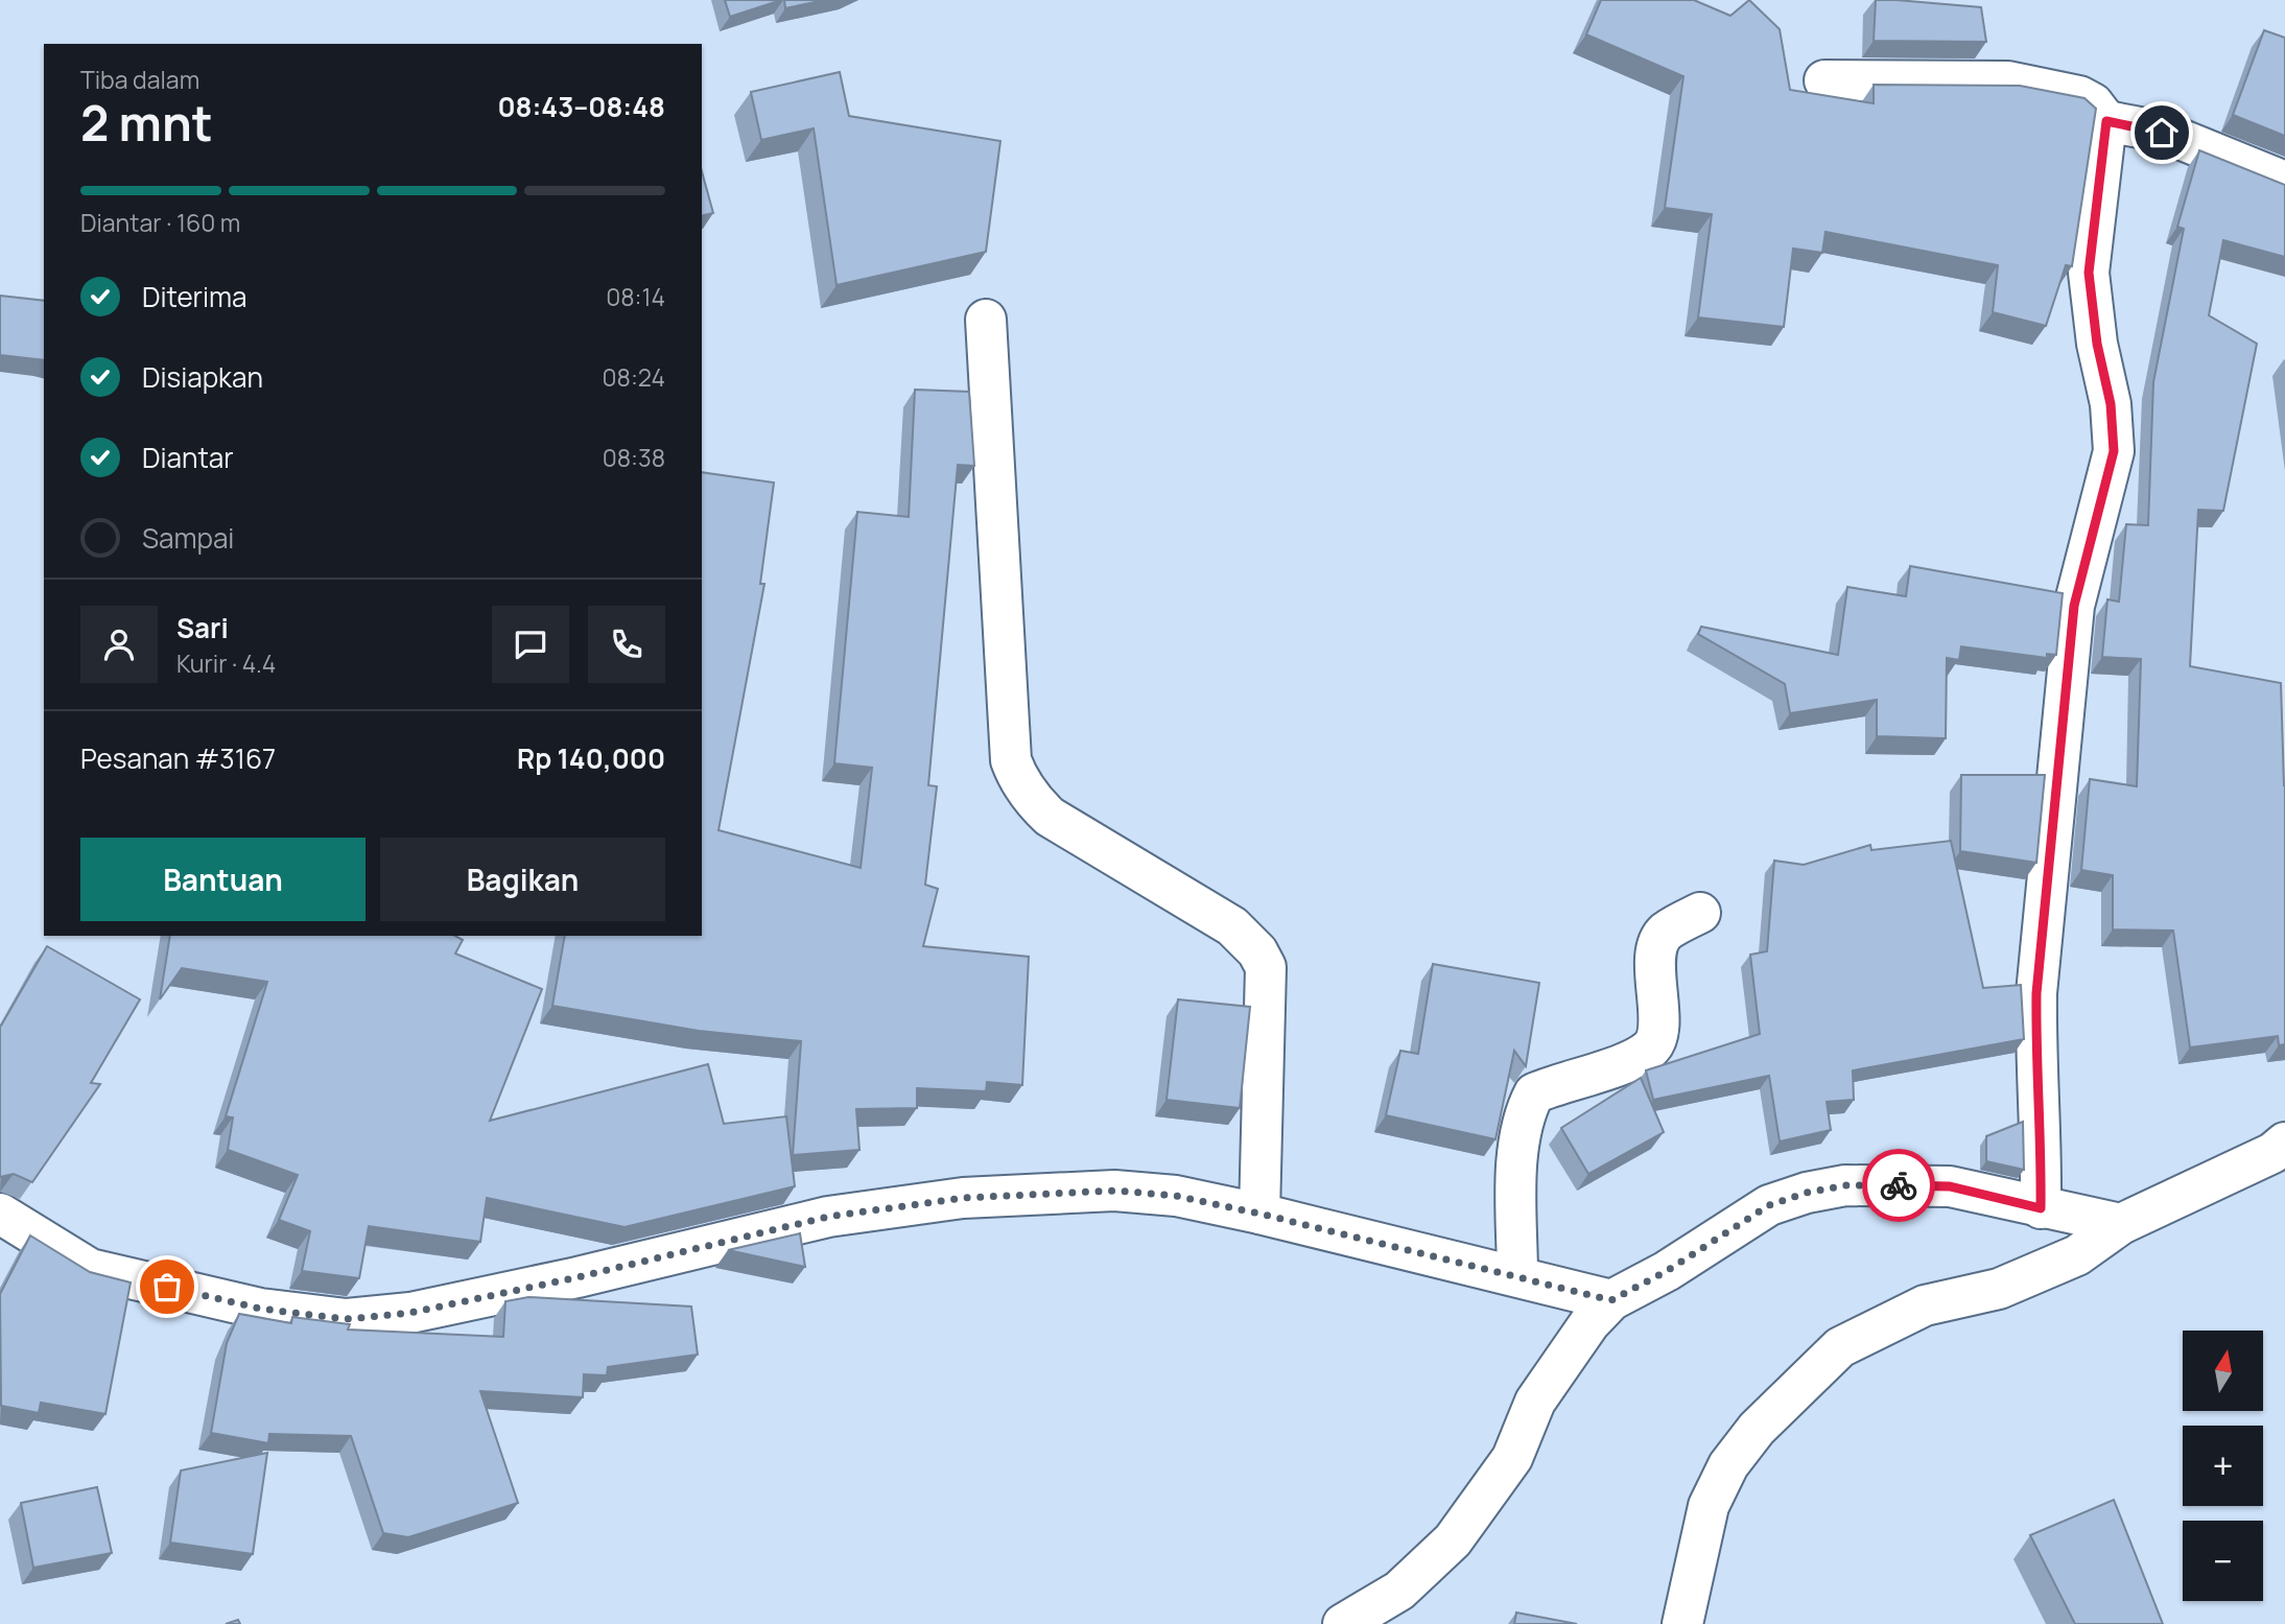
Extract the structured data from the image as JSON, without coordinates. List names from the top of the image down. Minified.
{"north":"top","page":{"heading":["2 mnt","Tiba dalam","08:43–08:48"],"panel":["Sari","Kurir · 4.4","Pesanan #3167","Rp 140,000"],"bar":"Diantar · 160 m","list":[["Diterima","08:14"],["Disiapkan","08:24"],["Diantar","08:38"],"Sampai"],"buttons":["Bantuan","Bagikan"],"map_buttons":["+","−"]}}
